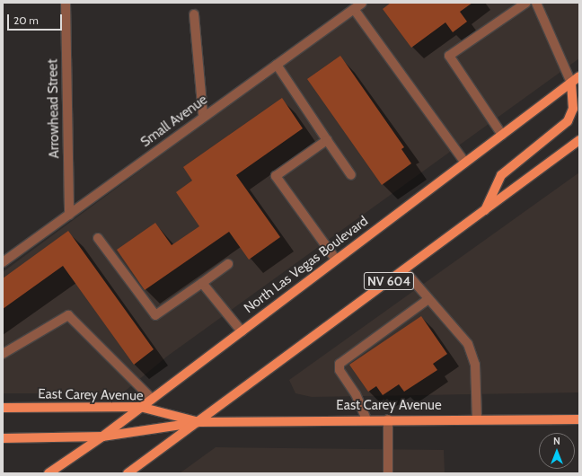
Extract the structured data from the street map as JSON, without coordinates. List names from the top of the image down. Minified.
{"streets":{"main road":["North Las Vegas Boulevard","NV 604","East Carey Avenue"],"street":["Arrowhead Street","Small Avenue"]},"crossings":[["Arrowhead Street","Small Avenue"],["North Las Vegas Boulevard","East Carey Avenue"],["NV 604","East Carey Avenue"]],"scale_bar":"20 m","north":"top"}
